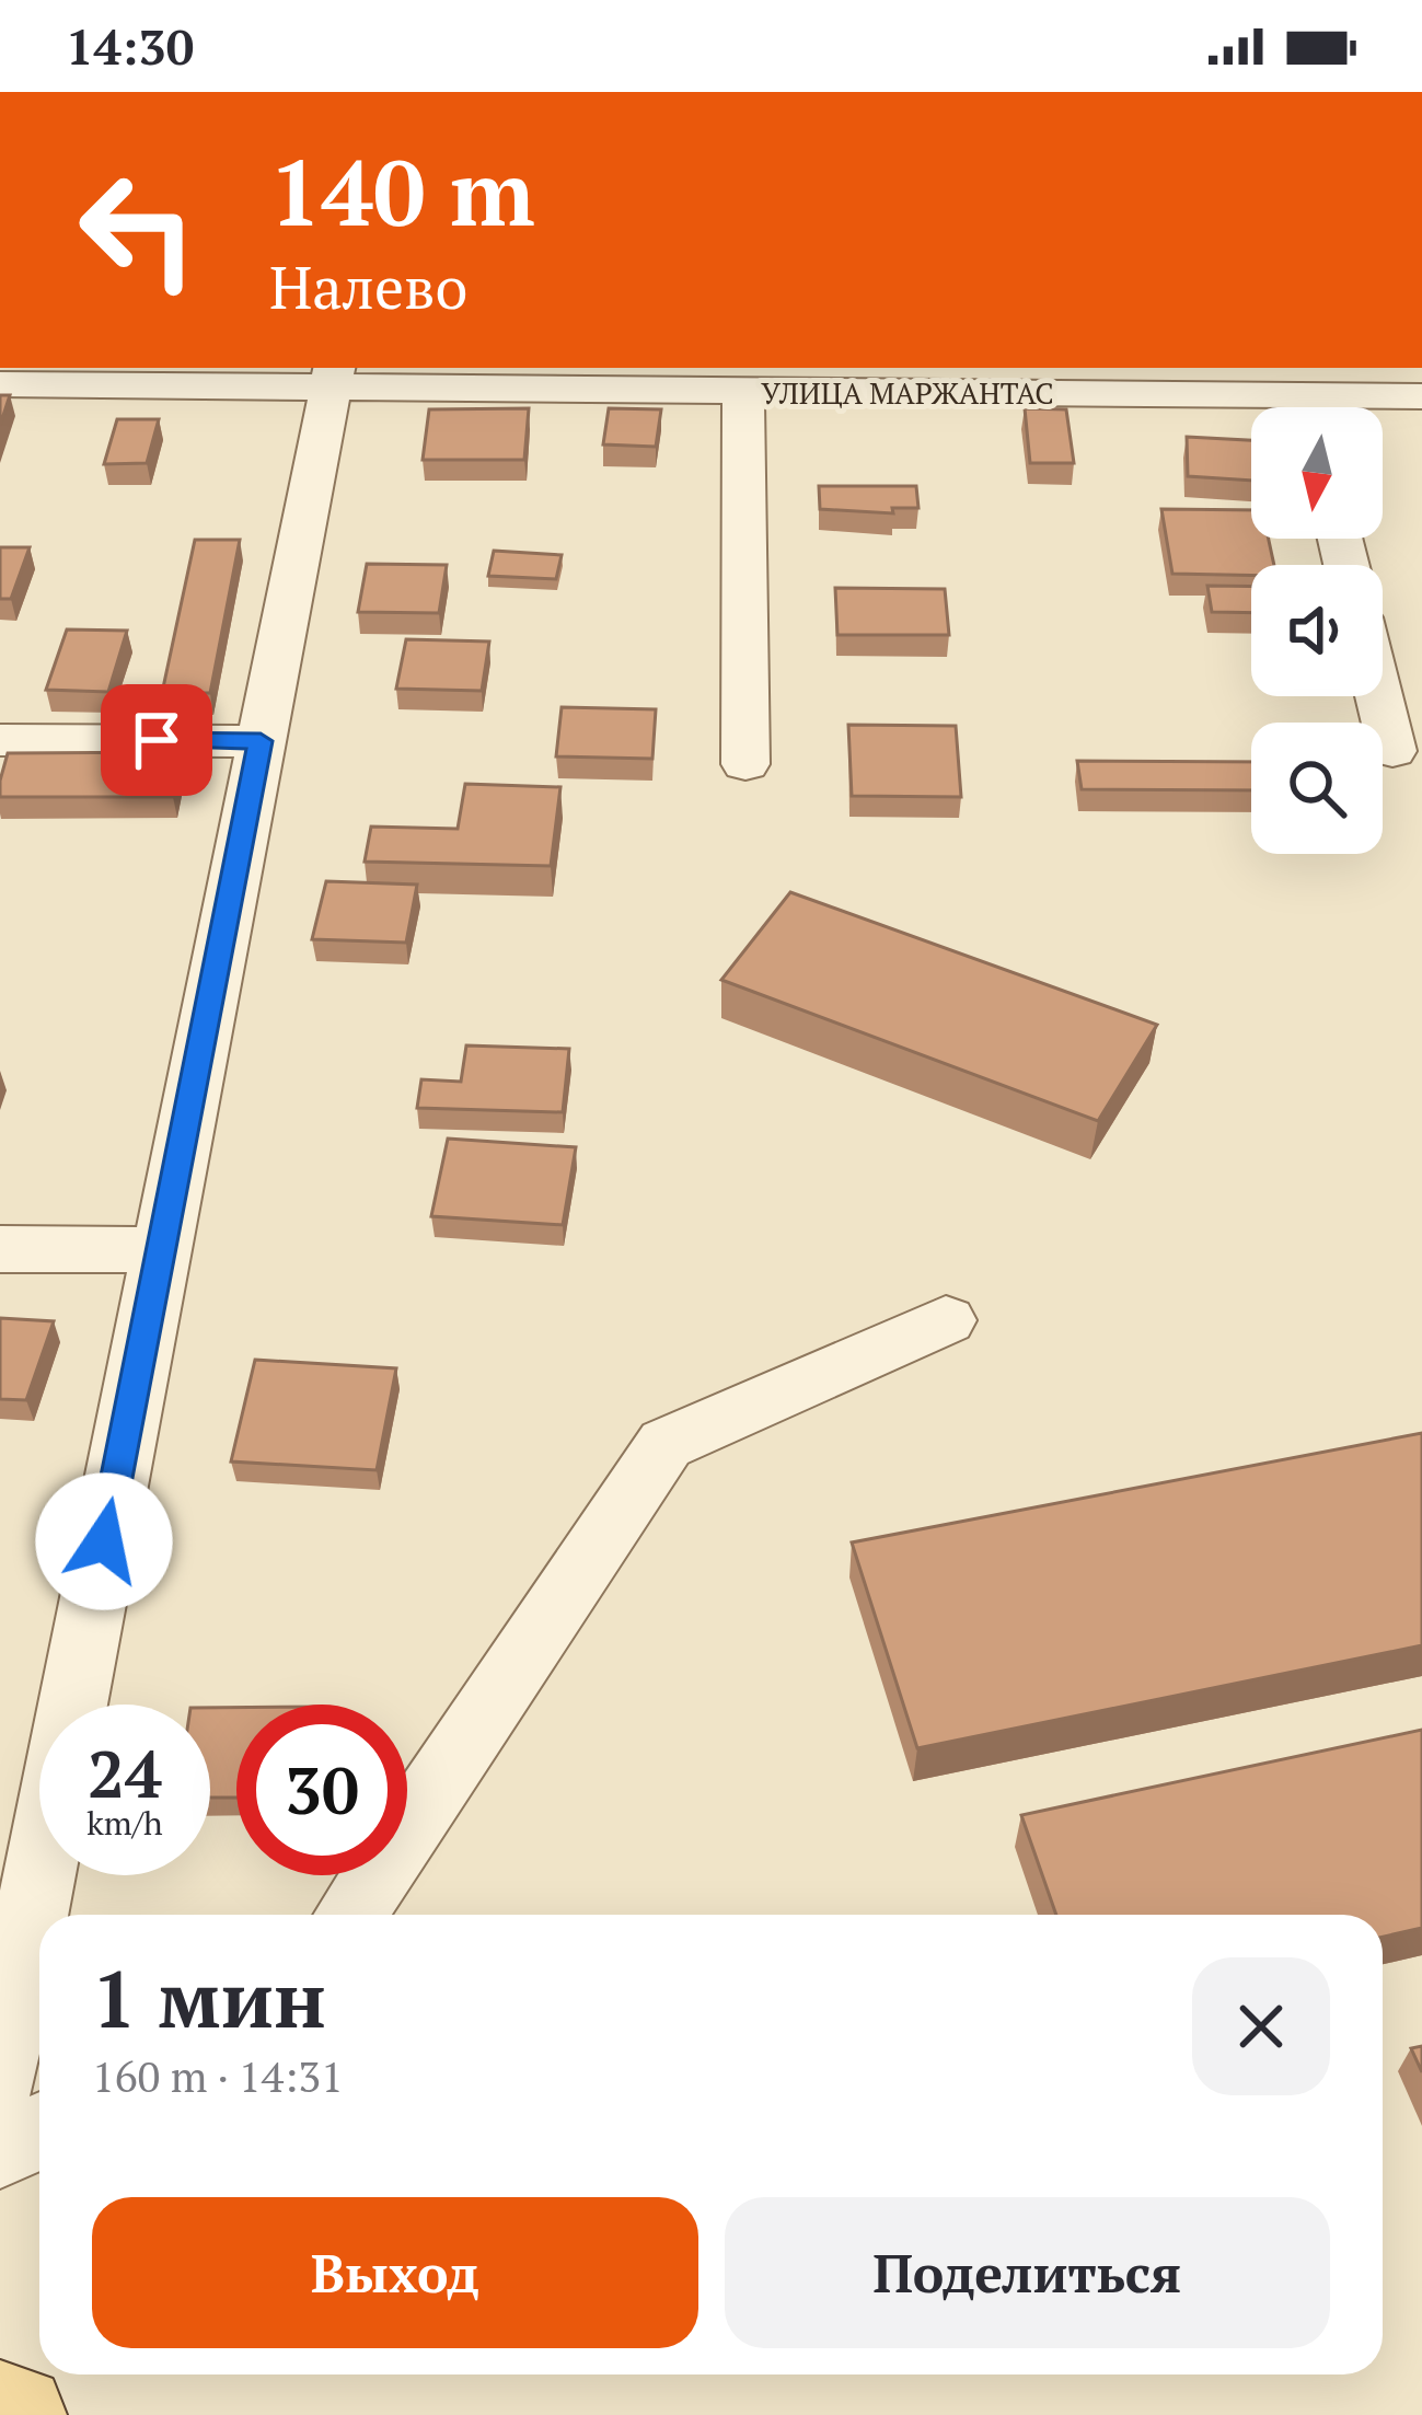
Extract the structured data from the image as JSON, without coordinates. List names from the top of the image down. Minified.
{"streets":{"street":["УЛИЦА МАРЖАНТАС"]},"north":"bottom","page":{"status":"14:30","turn":["140 m","Налево"],"speed":"24 km/h","limit":"30","heading":["1 мин","160 m · 14:31"],"buttons":["Выход","Поделиться"]}}
